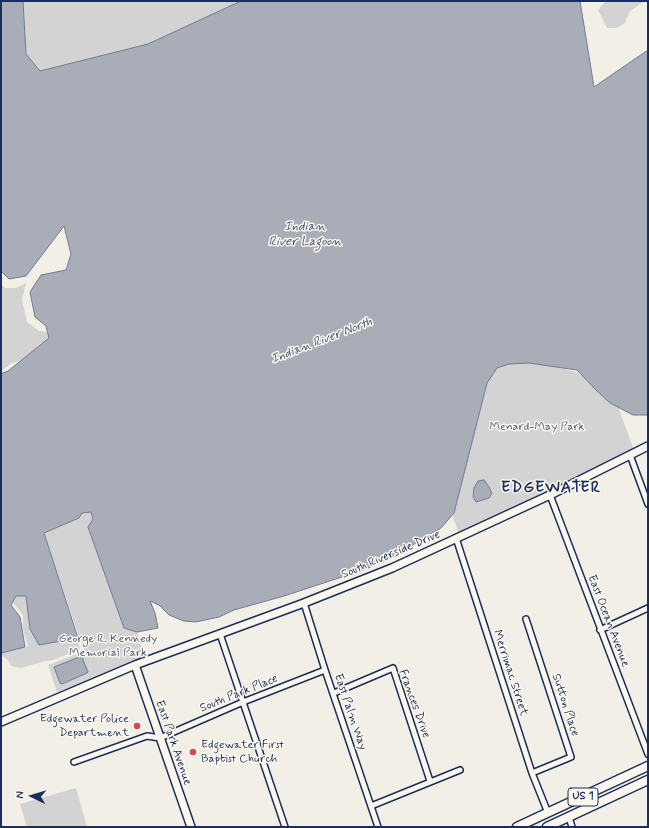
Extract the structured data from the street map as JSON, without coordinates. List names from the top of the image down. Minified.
{"streets":{"main road":["US 1"],"street":["South Riverside Drive","East Ocean Avenue","Merrimac Street","South Park Place","Frances Drive","Sutton Place","East Palm Way","East Park Avenue"]},"crossings":[["South Riverside Drive","East Ocean Avenue"],["South Riverside Drive","Merrimac Street"],["South Riverside Drive","East Palm Way"],["South Riverside Drive","East Park Avenue"],["Merrimac Street","Sutton Place"],["Merrimac Street","US 1"],["South Park Place","East Palm Way"],["South Park Place","East Park Avenue"],["Frances Drive","East Palm Way"]],"districts":["EDGEWATER"],"water":["Indian River Lagoon","Indian River North"],"parks":["Menard-May Park","George R. Kennedy Memorial Park"],"places":["Edgewater Police Department","Edgewater First Baptist Church"],"north":"left"}
